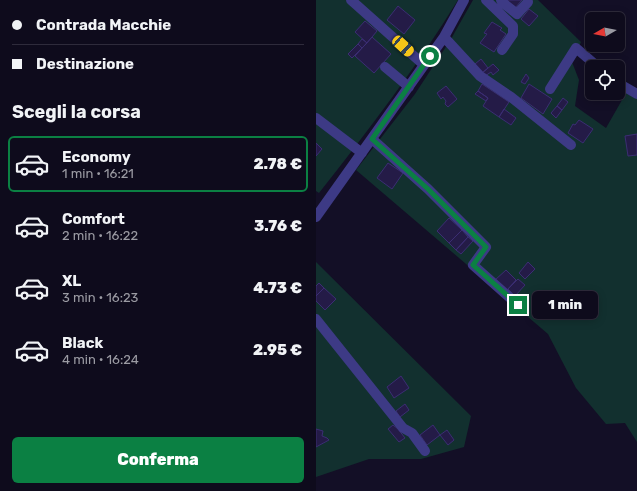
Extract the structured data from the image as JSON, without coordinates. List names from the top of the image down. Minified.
{"north":"left","page":{"banner":["Contrada Macchie","Destinazione"],"heading":"Scegli la corsa","list":[{"name":"Economy","note":"1 min · 16:21","value":"2.78 €"},{"name":"Comfort","note":"2 min · 16:22","value":"3.76 €"},{"name":"XL","note":"3 min · 16:23","value":"4.73 €"},{"name":"Black","note":"4 min · 16:24","value":"2.95 €"}],"bubble":"1 min","buttons":"Conferma"}}
